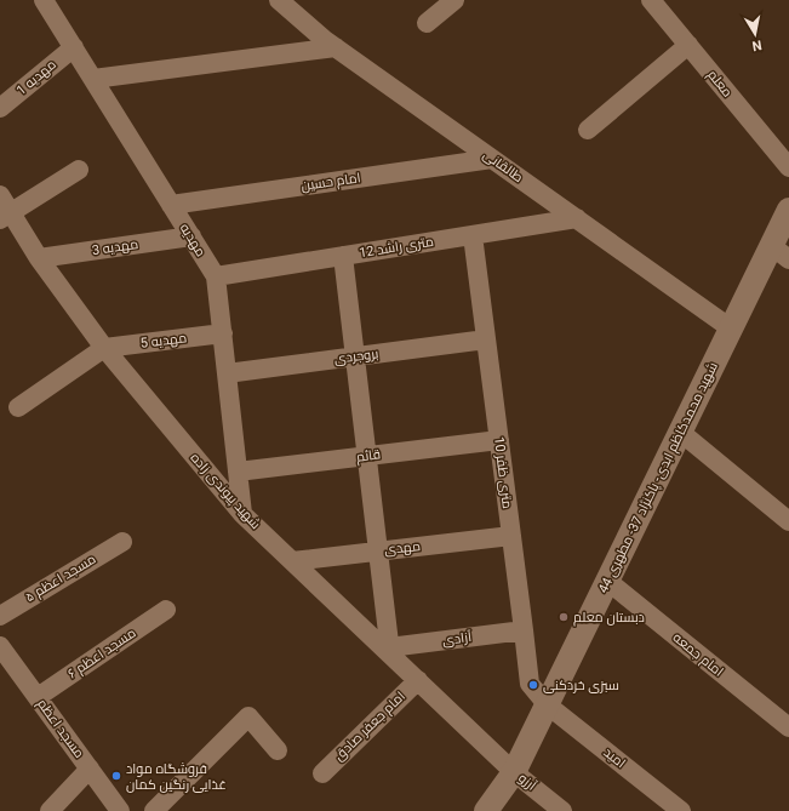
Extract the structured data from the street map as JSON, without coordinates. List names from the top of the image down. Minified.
{"streets":{"street":["مهدیه 1","معلم","طالقانی","امام حسین","مهدیه","مهدیه 3","12 متری راشد","مهدیه 5","بروجردی","قائم","10 متری ظفر","شهید محمدکاظم ابدی- پاکنژاد 37- مطهری 44","شهید پیوندی زاده","مهدی","مسجد اعظم ۵","آزادی","مسجد اعظم ۶","امام جمعه","امام جعفر صادق","مسجد اعظم","امید","آرزو"]},"crossings":[["مهدیه 1","مهدیه"],["طالقانی","امام حسین"],["طالقانی","12 متری راشد"],["طالقانی","شهید محمدکاظم ابدی- پاکنژاد 37- مطهری 44"],["امام حسین","مهدیه"],["مهدیه","مهدیه 3"],["مهدیه","12 متری راشد"],["مهدیه","مهدیه 5"],["مهدیه","بروجردی"],["مهدیه","قائم"],["مهدیه","شهید پیوندی زاده"],["مهدیه 3","شهید پیوندی زاده"],["12 متری راشد","10 متری ظفر"],["مهدیه 5","شهید پیوندی زاده"],["بروجردی","10 متری ظفر"],["قائم","10 متری ظفر"],["10 متری ظفر","شهید محمدکاظم ابدی- پاکنژاد 37- مطهری 44"],["10 متری ظفر","مهدی"],["10 متری ظفر","آزادی"],["10 متری ظفر","امید"],["شهید محمدکاظم ابدی- پاکنژاد 37- مطهری 44","شهید پیوندی زاده"],["شهید محمدکاظم ابدی- پاکنژاد 37- مطهری 44","امام جمعه"],["شهید محمدکاظم ابدی- پاکنژاد 37- مطهری 44","امید"],["شهید محمدکاظم ابدی- پاکنژاد 37- مطهری 44","آرزو"],["شهید پیوندی زاده","مهدی"],["شهید پیوندی زاده","آزادی"],["شهید پیوندی زاده","امام جعفر صادق"],["شهید پیوندی زاده","آرزو"],["مسجد اعظم ۶","مسجد اعظم"]],"places":["دبستان معلم","سبزی خردکنی","فروشگاه مواد غذایی رنگین کمان"],"north":"bottom"}
